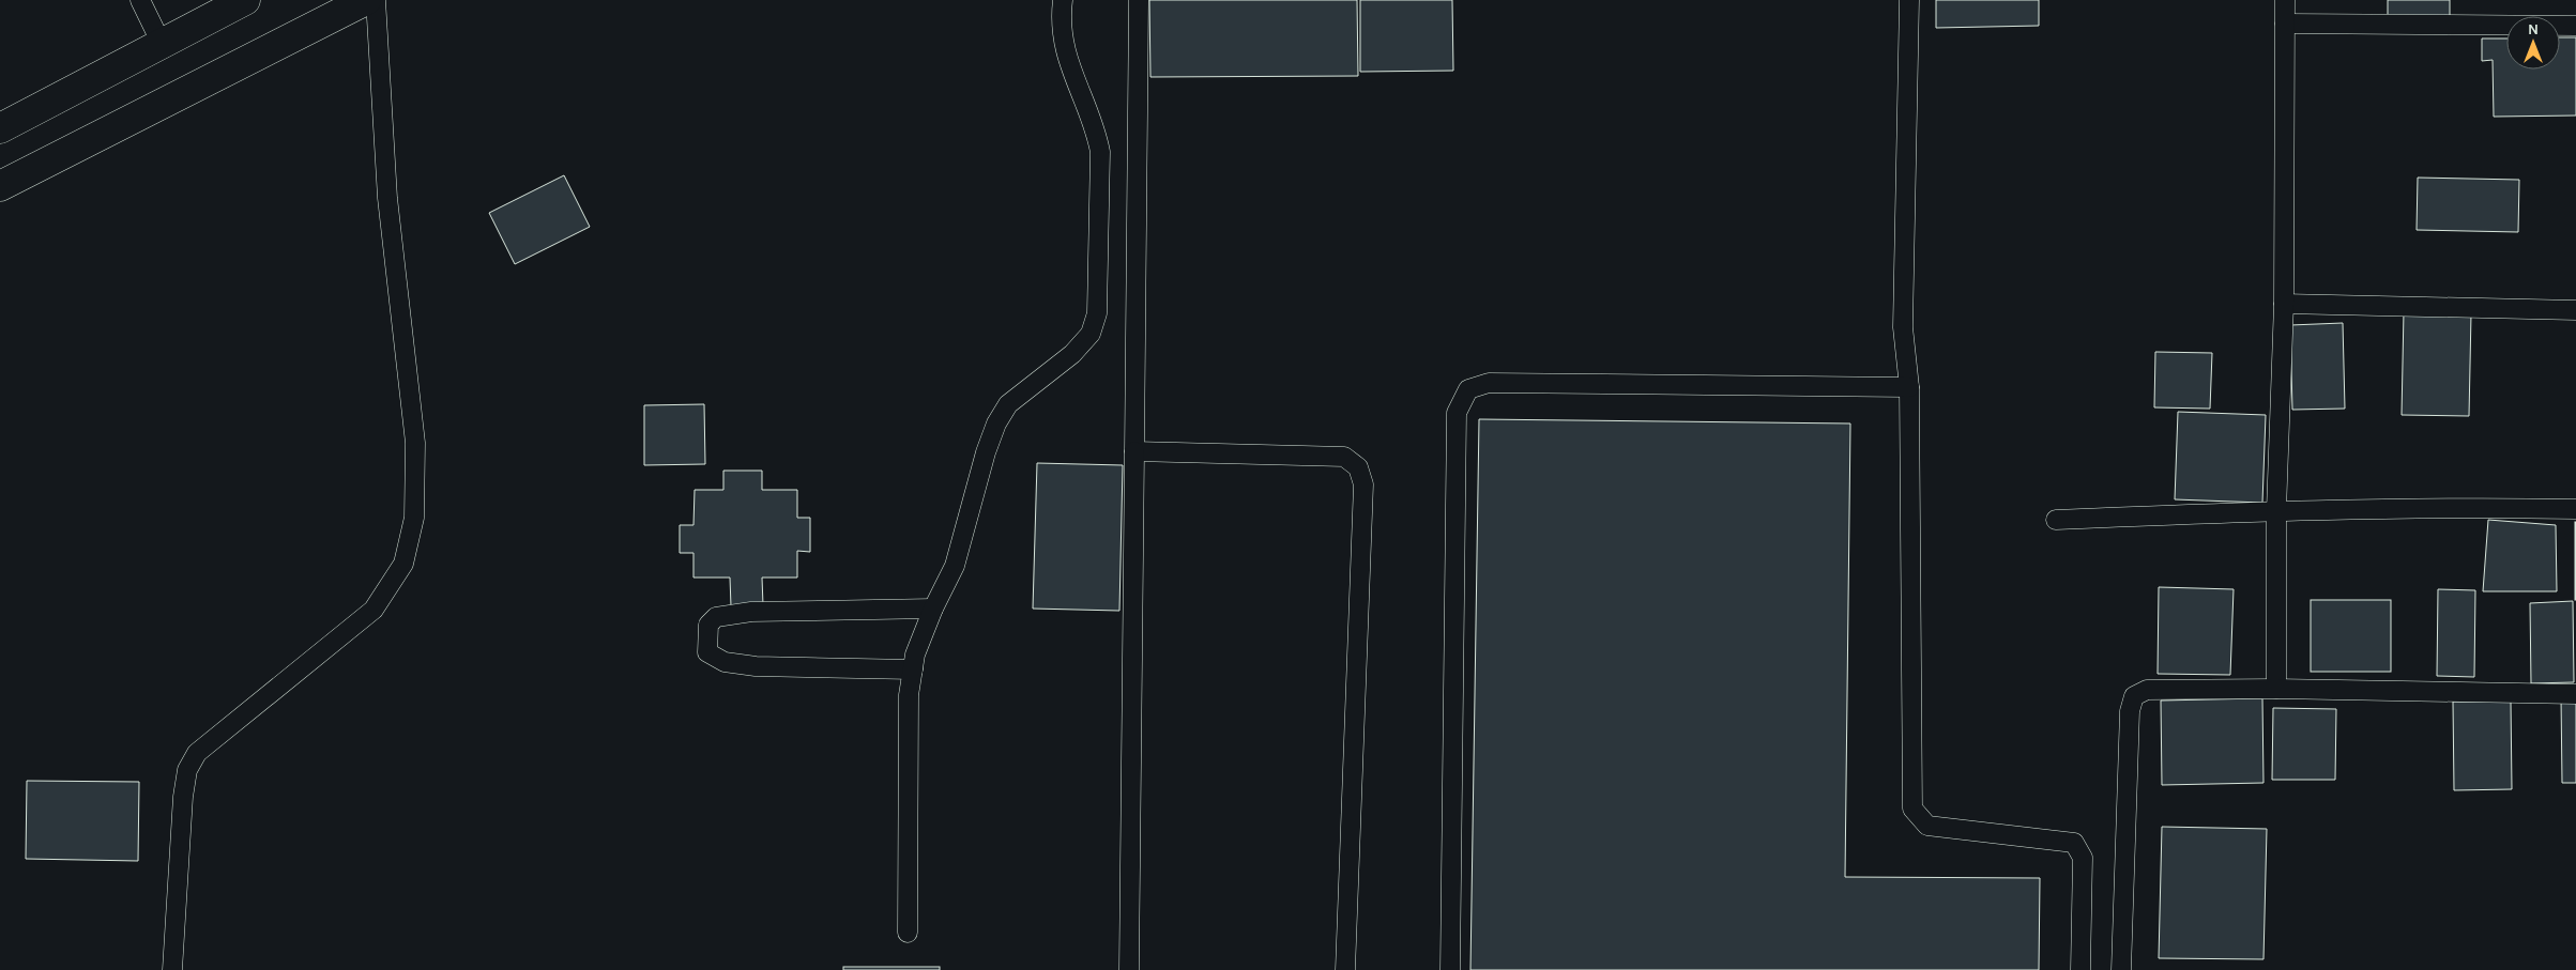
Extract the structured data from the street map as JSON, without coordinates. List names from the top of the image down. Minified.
{"north":"top"}
